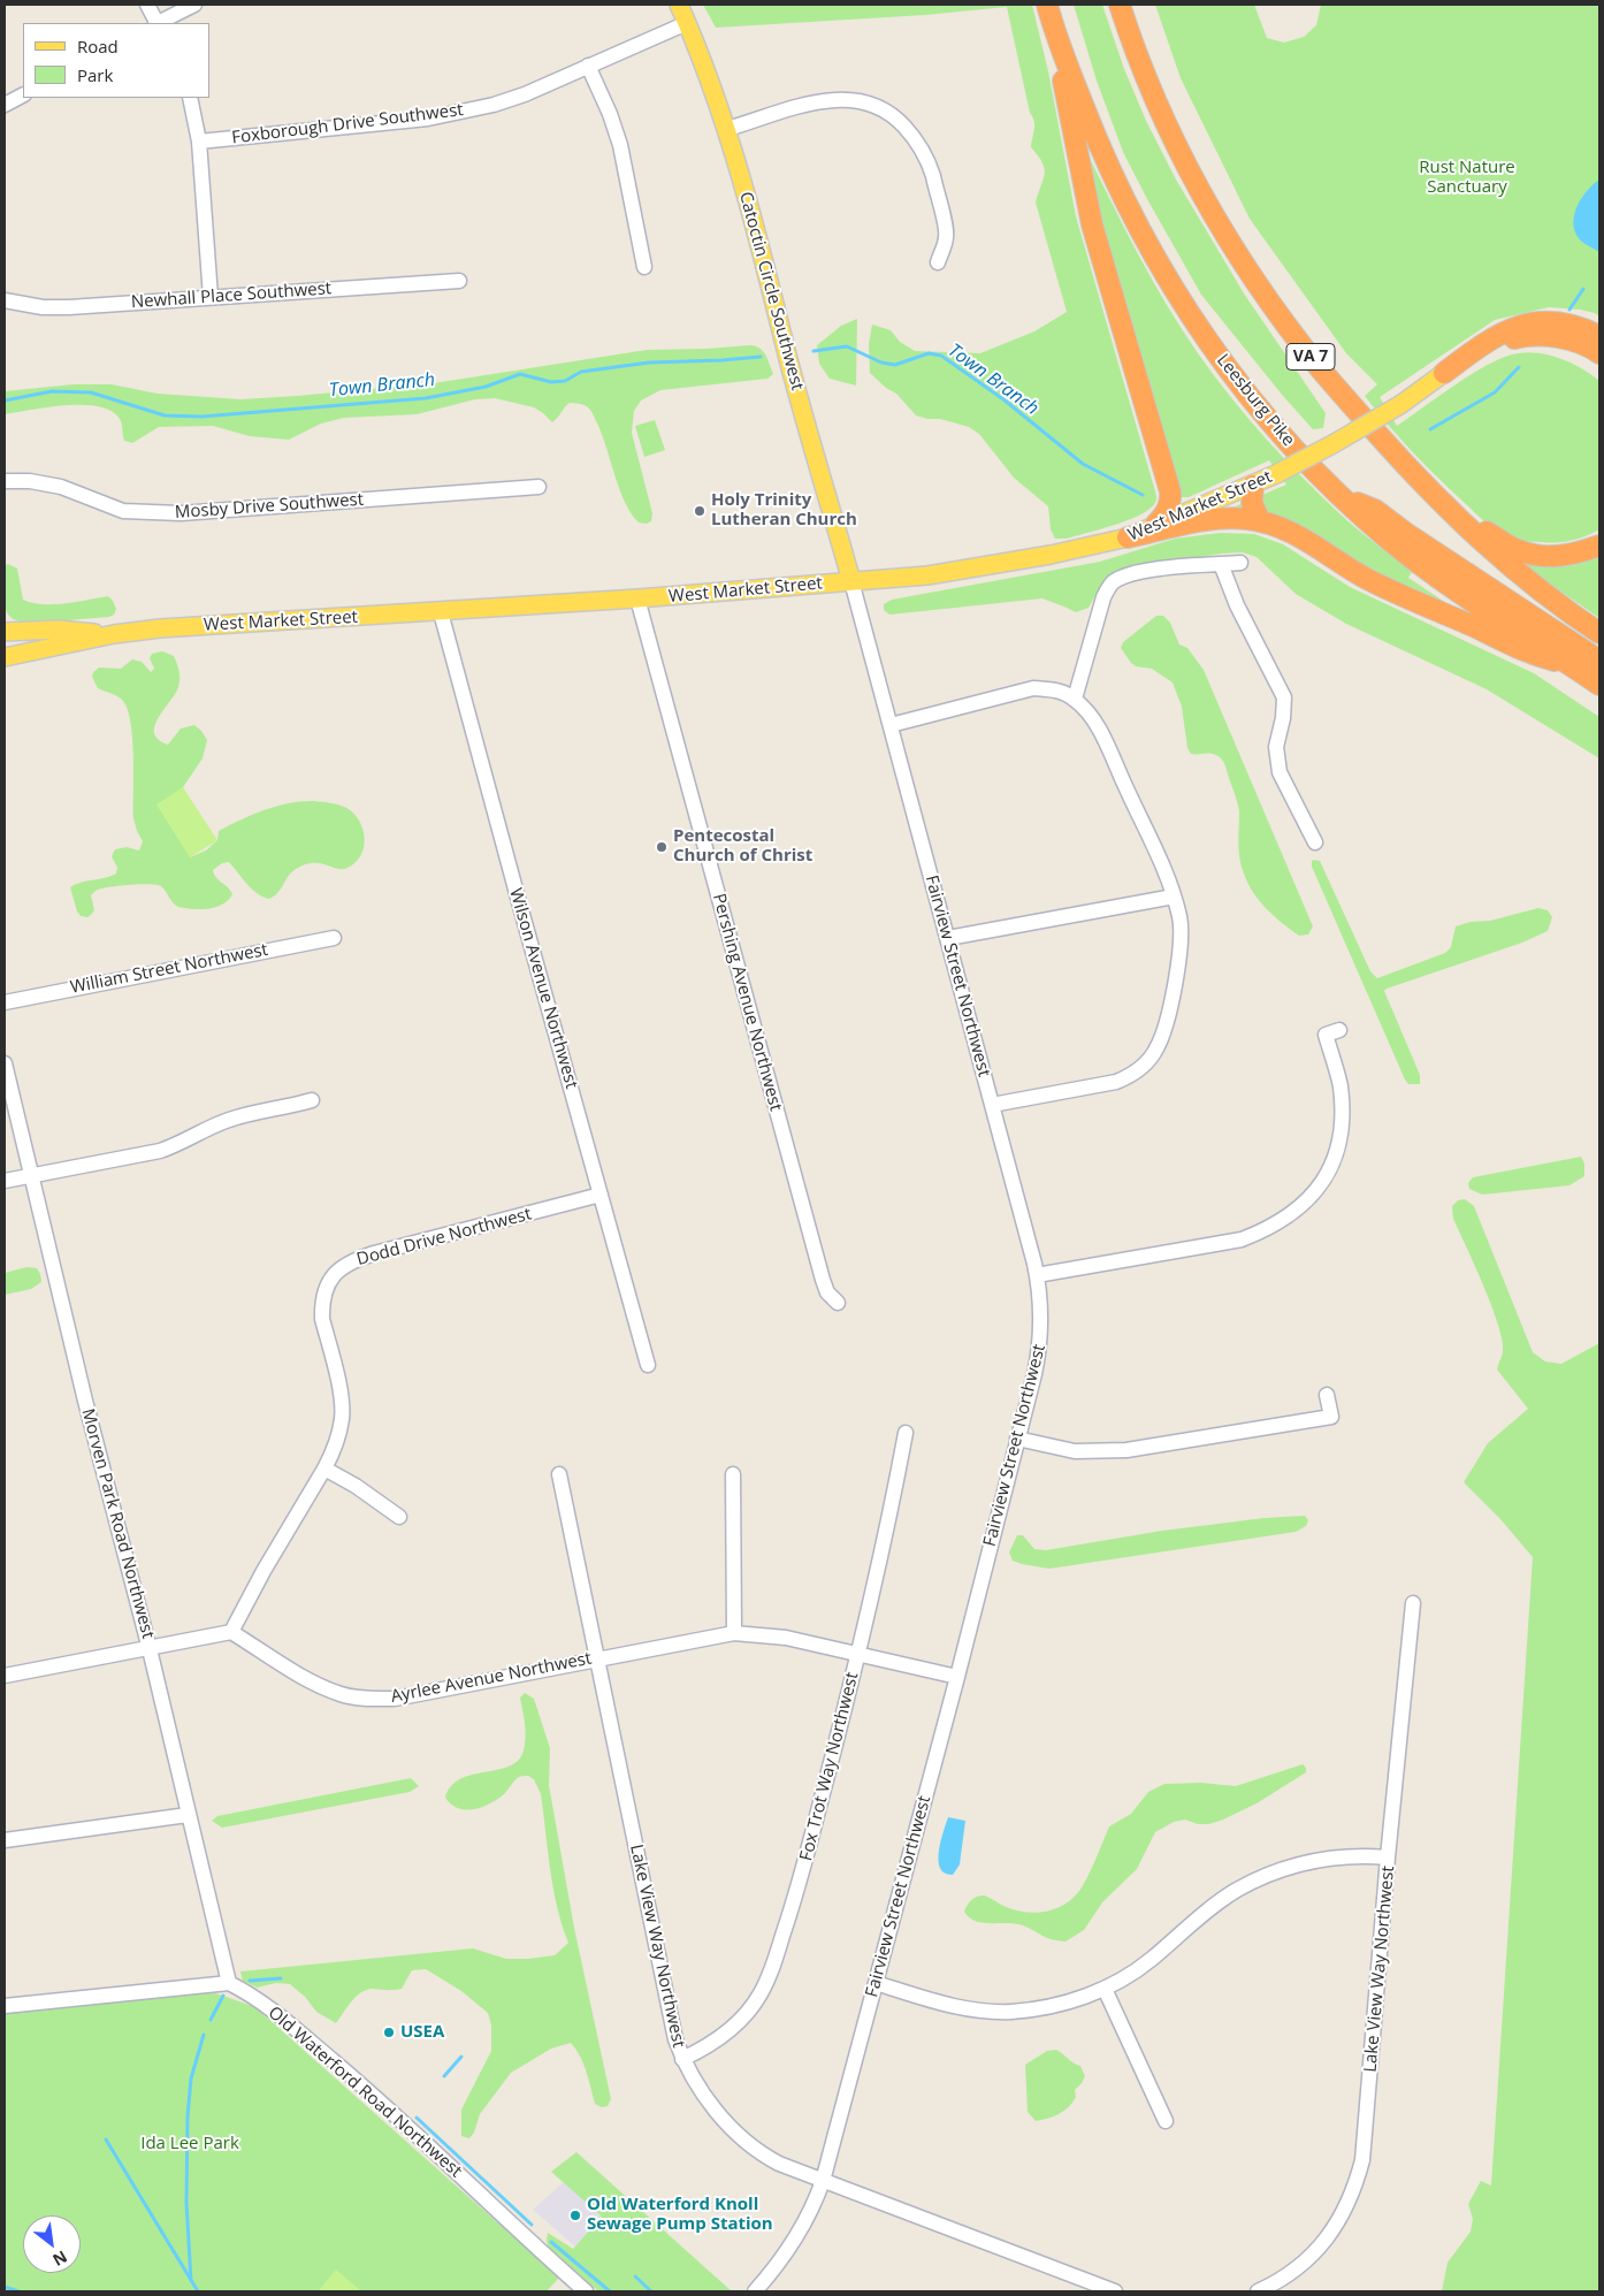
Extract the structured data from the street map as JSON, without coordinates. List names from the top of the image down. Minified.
{"streets":{"highway":["VA 7","Leesburg Pike"],"main road":["Catoctin Circle Southwest","West Market Street"],"street":["Foxborough Drive Southwest","Newhall Place Southwest","Mosby Drive Southwest","William Street Northwest","Fairview Street Northwest","Wilson Avenue Northwest","Pershing Avenue Northwest","Dodd Drive Northwest","Morven Park Road Northwest","Ayrlee Avenue Northwest","Fox Trot Way Northwest","Lake View Way Northwest","Old Waterford Road Northwest"]},"crossings":[["Foxborough Drive Southwest","Catoctin Circle Southwest"],["Catoctin Circle Southwest","West Market Street"],["Catoctin Circle Southwest","Fairview Street Northwest"],["West Market Street","Fairview Street Northwest"],["West Market Street","Wilson Avenue Northwest"],["West Market Street","Pershing Avenue Northwest"],["Fairview Street Northwest","Ayrlee Avenue Northwest"],["Fairview Street Northwest","Lake View Way Northwest"],["Wilson Avenue Northwest","Dodd Drive Northwest"],["Dodd Drive Northwest","Ayrlee Avenue Northwest"],["Morven Park Road Northwest","Old Waterford Road Northwest"],["Ayrlee Avenue Northwest","Fox Trot Way Northwest"],["Ayrlee Avenue Northwest","Lake View Way Northwest"],["Fox Trot Way Northwest","Lake View Way Northwest"]],"water":["Town Branch"],"parks":["Rust Nature Sanctuary","Ida Lee Park"],"places":["Holy Trinity Lutheran Church","Pentecostal Church of Christ","USEA","Old Waterford Knoll Sewage Pump Station"],"legend":["Road","Park"],"north":"bottom right"}
